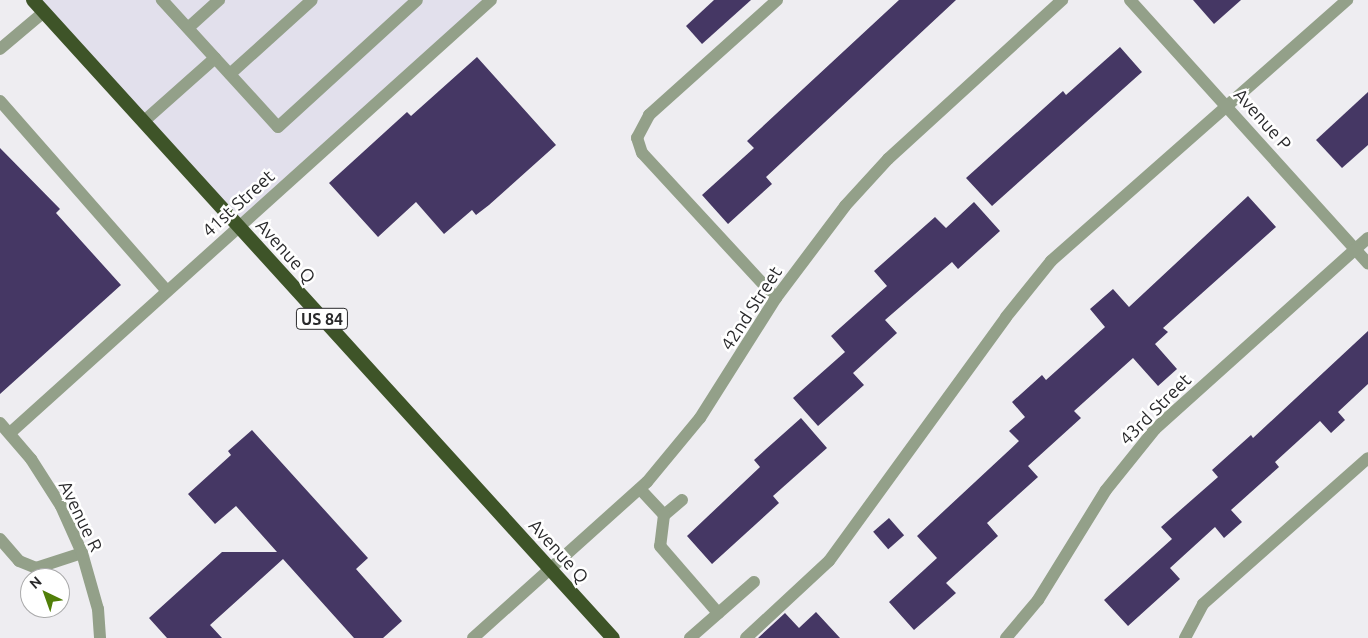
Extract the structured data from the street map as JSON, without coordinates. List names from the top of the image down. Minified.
{"streets":{"highway":["Avenue Q","US 84"],"street":["Avenue P","41st Street","42nd Street","43rd Street","Avenue R"]},"crossings":[["Avenue P","43rd Street"],["41st Street","Avenue Q"],["41st Street","Avenue R"],["Avenue Q","42nd Street"]],"north":"top left"}
